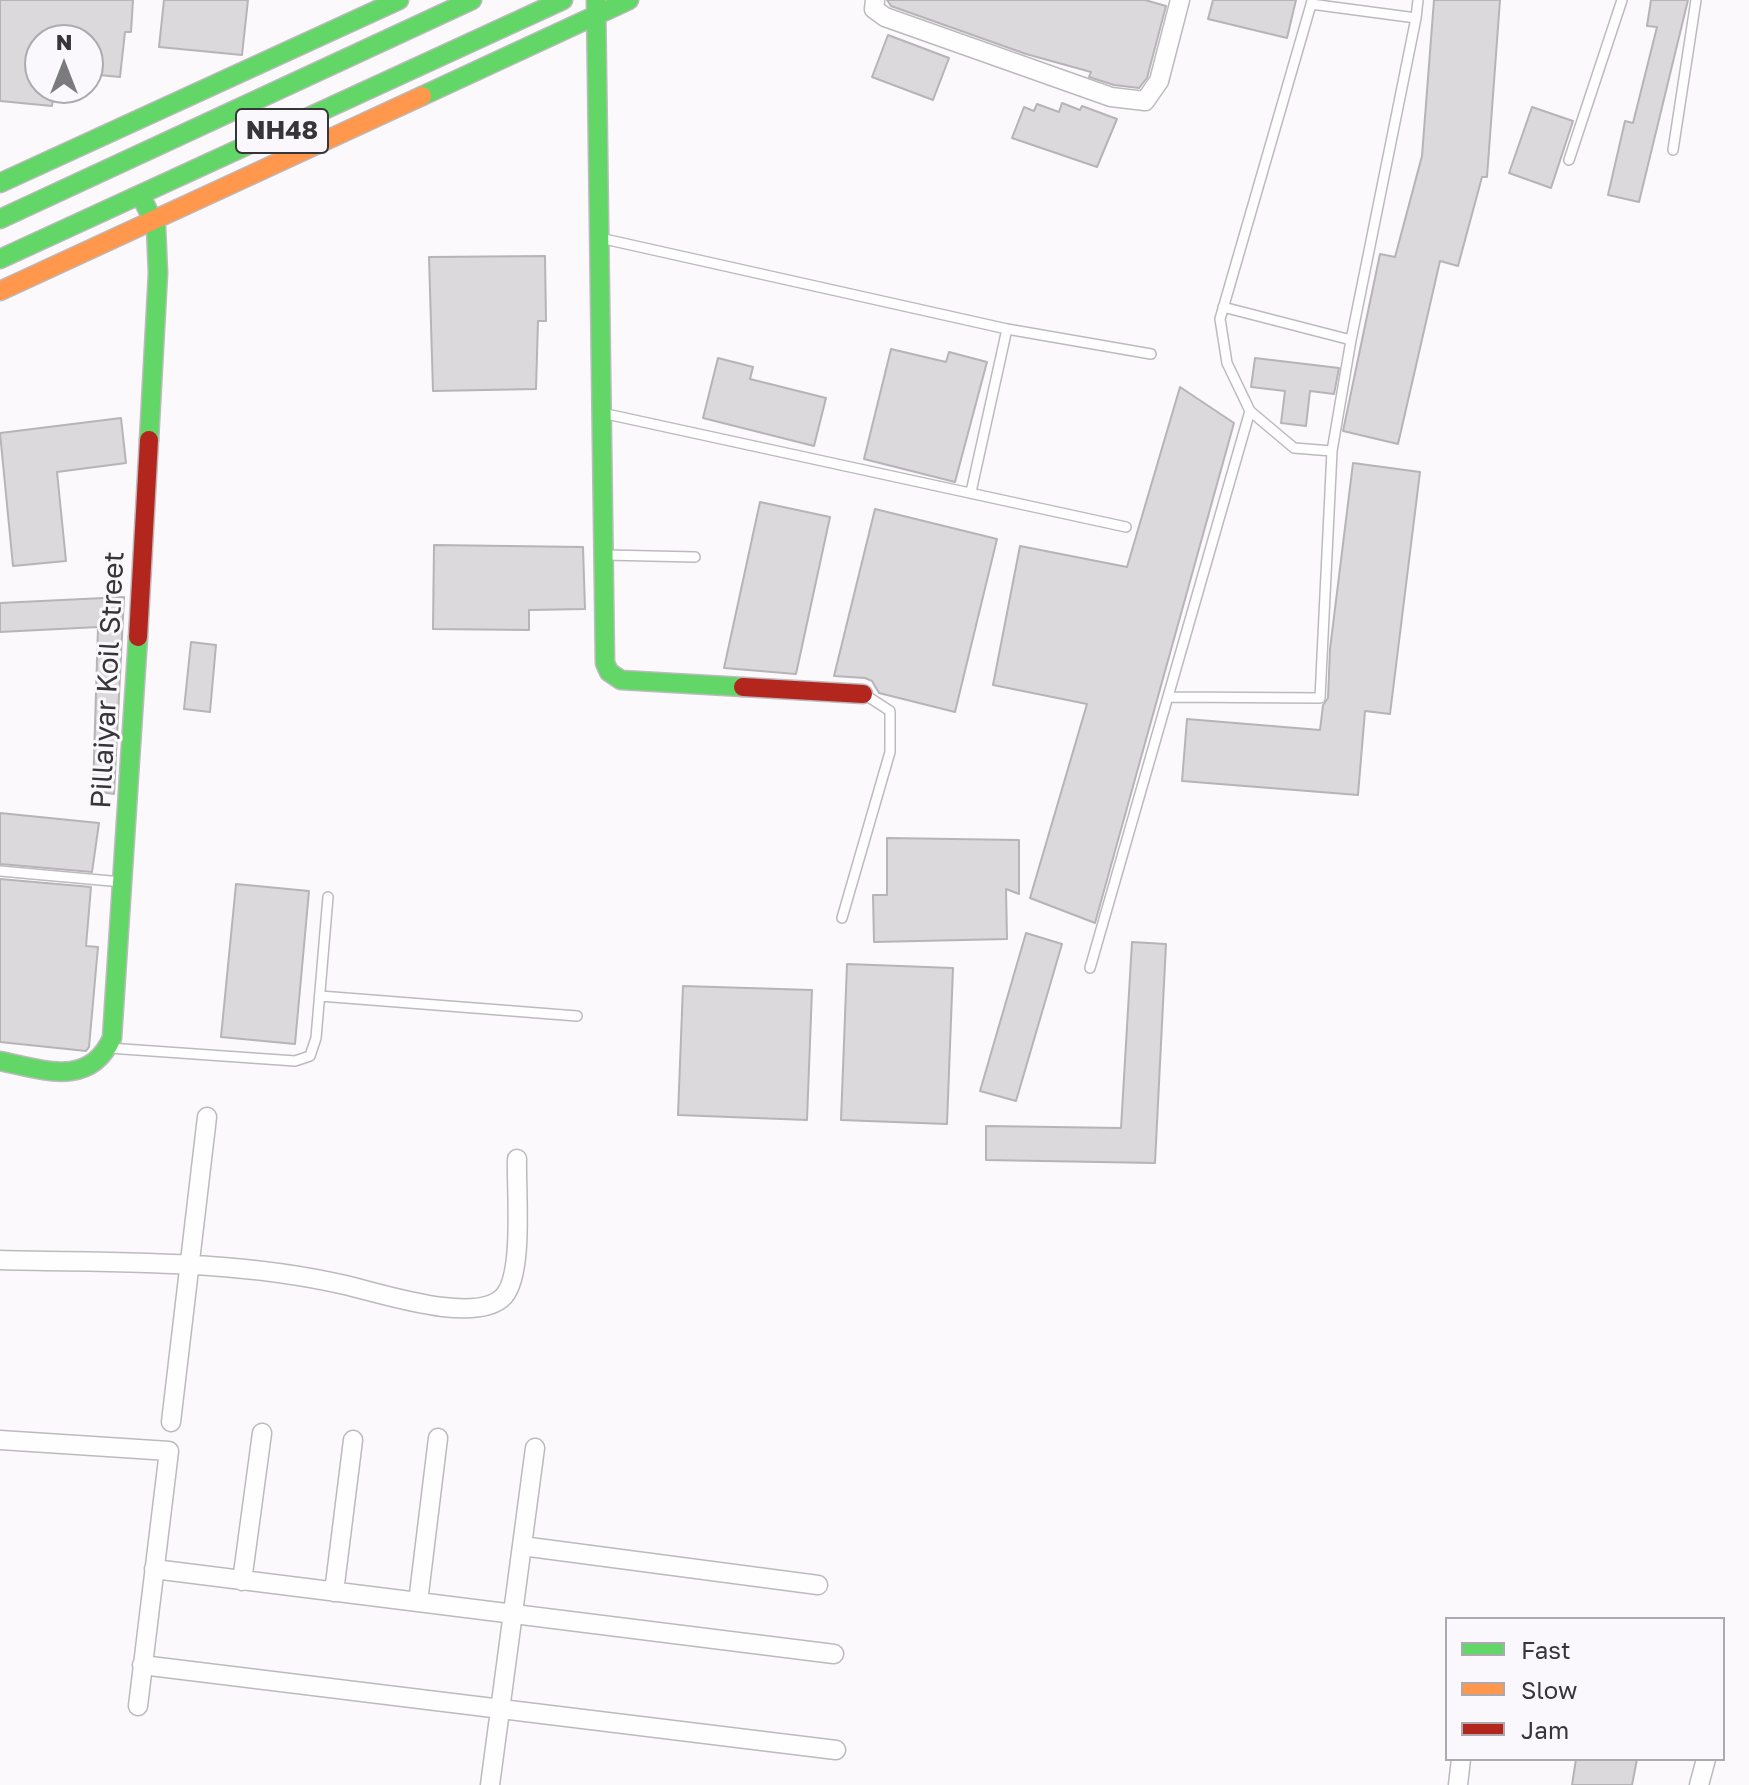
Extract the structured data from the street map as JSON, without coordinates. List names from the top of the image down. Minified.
{"streets":{"main road":["NH48","Pillaiyar Koil Street"]},"crossings":[["NH48","Pillaiyar Koil Street"]],"legend":["Fast","Slow","Jam"],"north":"top"}
